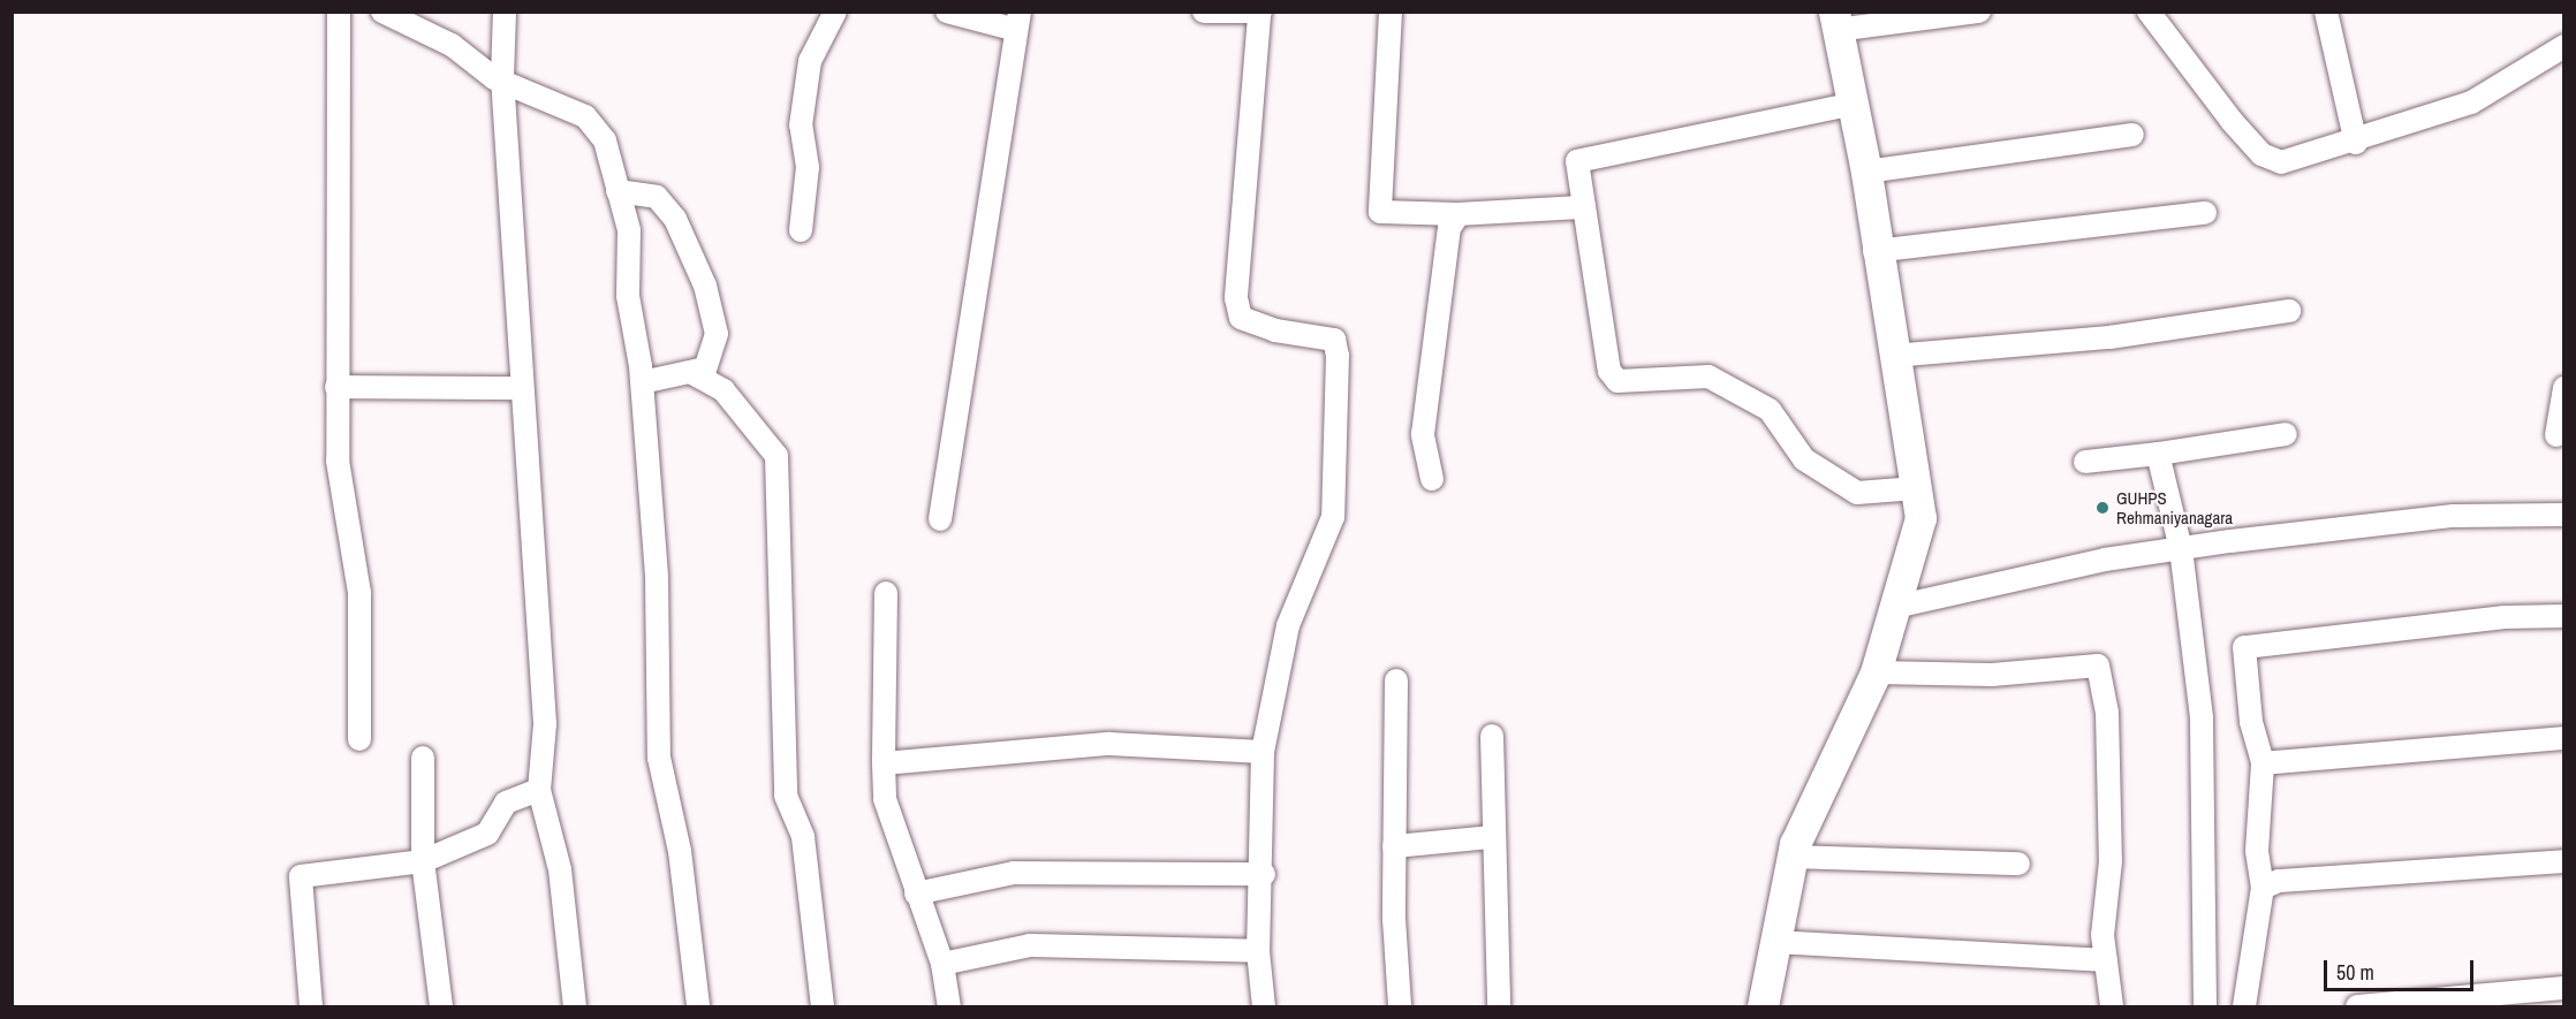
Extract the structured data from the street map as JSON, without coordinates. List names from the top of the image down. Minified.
{"places":["GUHPS Rehmaniyanagara"],"scale_bar":"50 m"}
